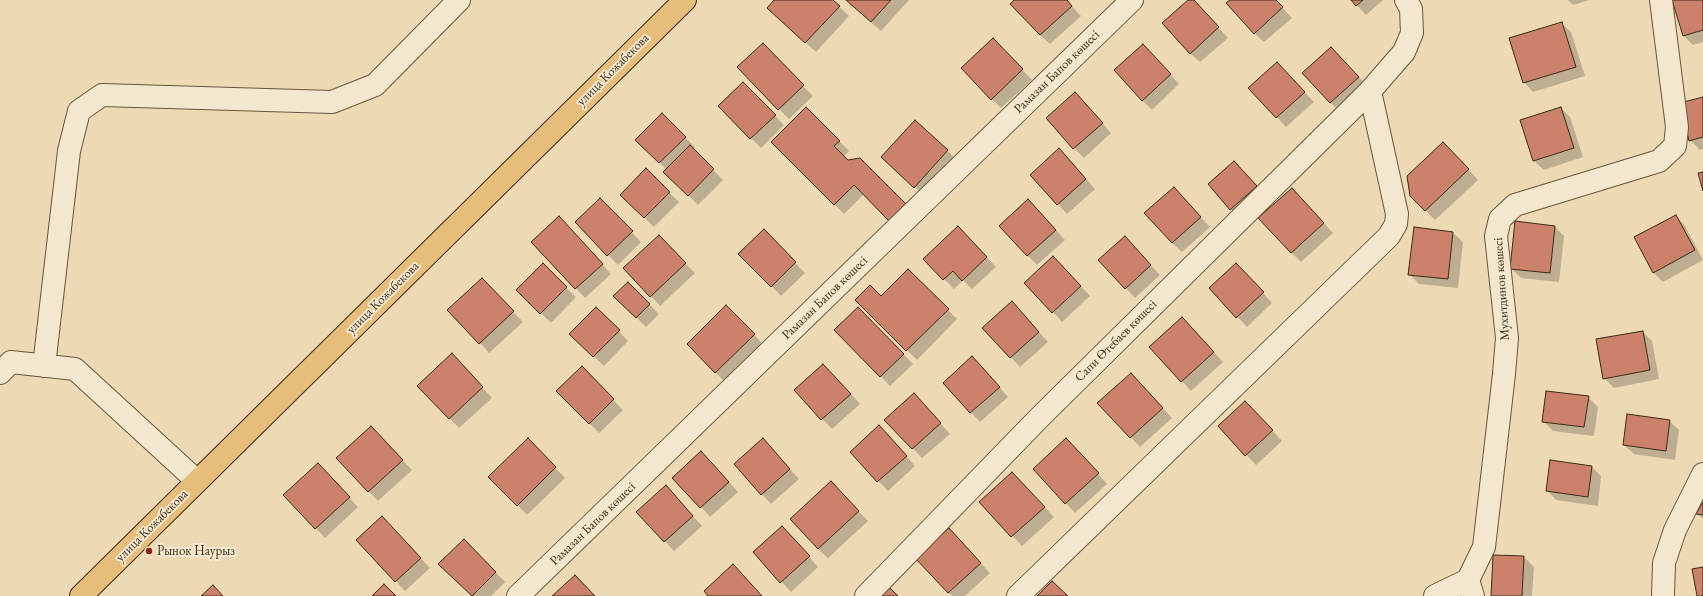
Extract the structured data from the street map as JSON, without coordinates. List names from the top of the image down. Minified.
{"streets":{"main road":["улица Кожабекова"],"street":["Рамазан Бапов көшесі","Мухитдинов көшесі","Сапи Өтебаев көшесі"]},"places":["Рынок Наурыз"]}
